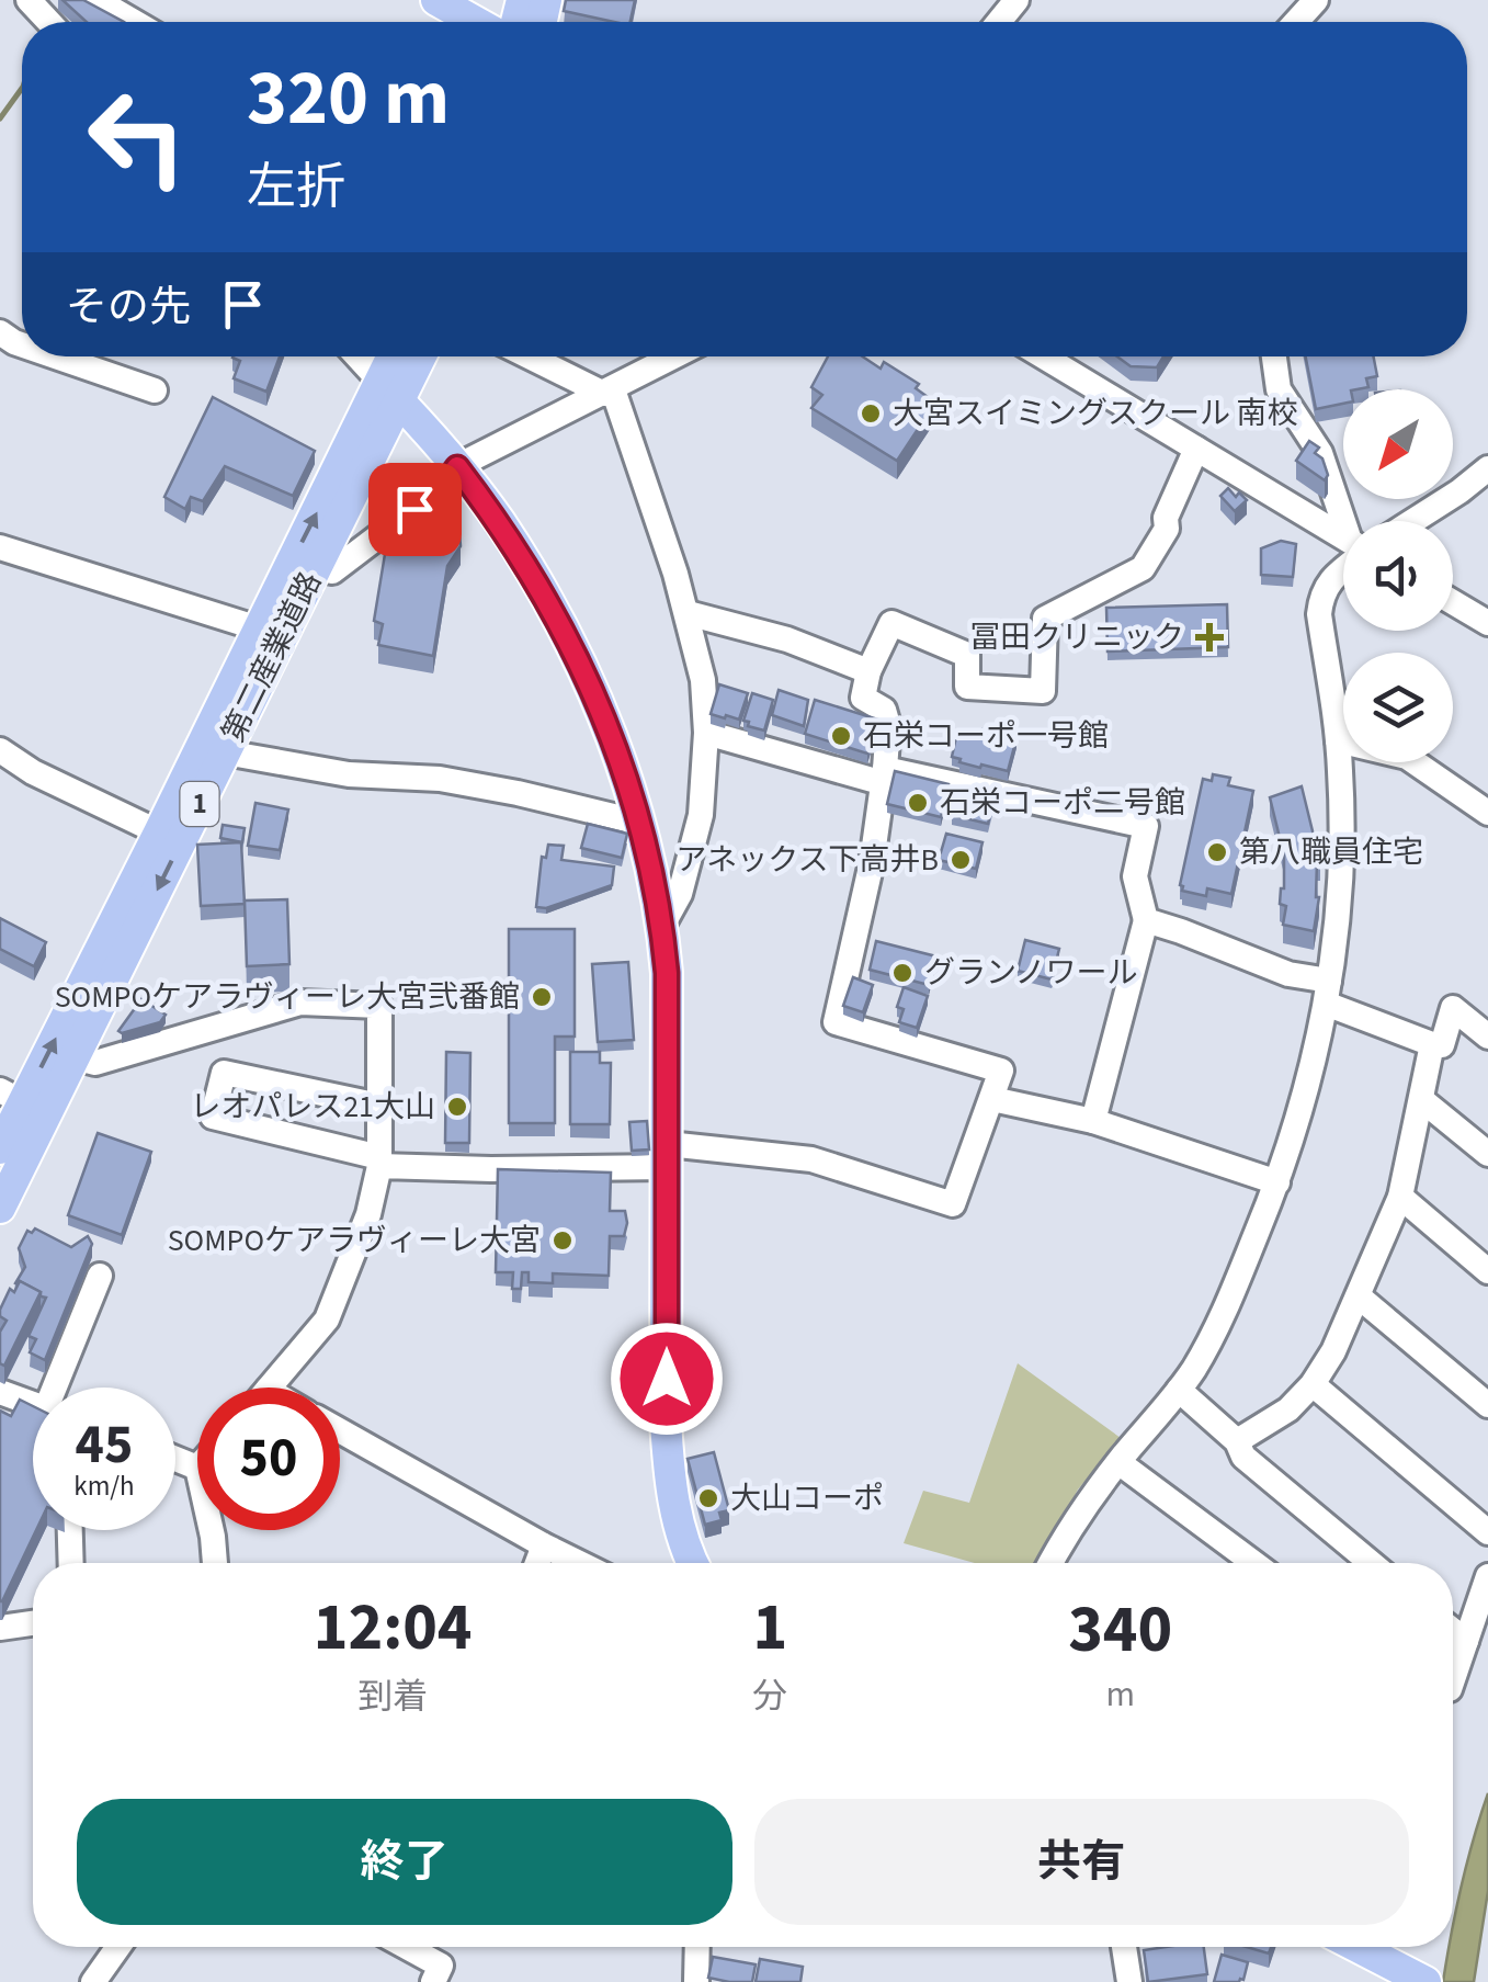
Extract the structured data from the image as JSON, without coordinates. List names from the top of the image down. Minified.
{"streets":{"main road":["第二産業道路","1"]},"places":{"other":["大宮スイミングスクール 南校","石栄コーポ一号館","石栄コーポ二号館","第八職員住宅","アネックス下高井B","グランノワール","SOMPOケアラヴィーレ大宮弐番館","レオパレス21大山","SOMPOケアラヴィーレ大宮","大山コーポ"],"health":["冨田クリニック"]},"north":"bottom left","page":{"turn":["320 m","左折"],"then":"その先","speed":"45 km/h","limit":"50","eta":["12:04","到着","1","分","340","m"],"buttons":["終了","共有"]}}
